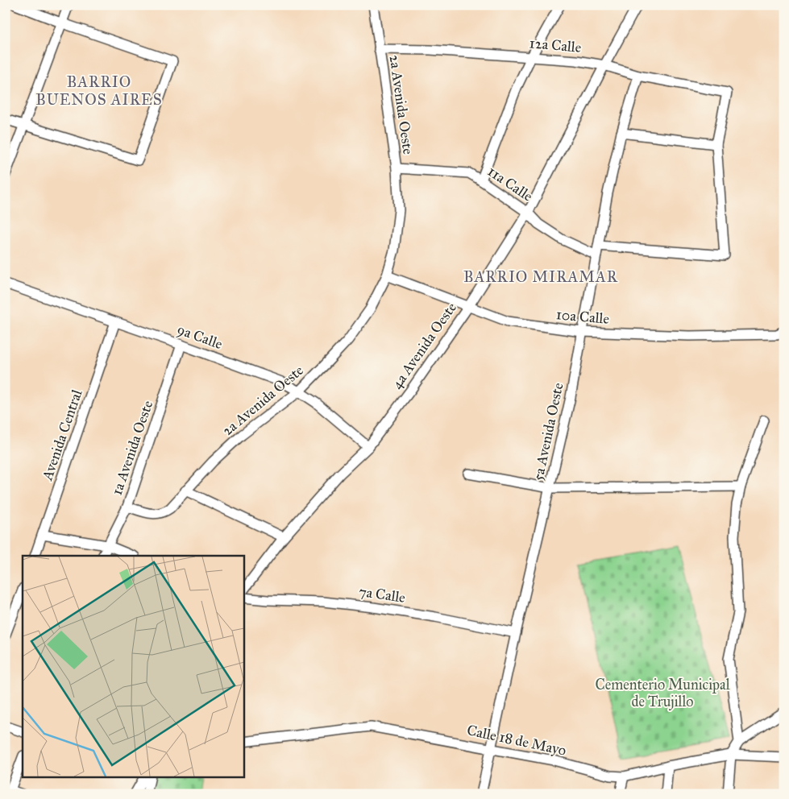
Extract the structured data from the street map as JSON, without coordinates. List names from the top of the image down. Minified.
{"streets":{"street":["12a Calle","2a Avenida Oeste","11a Calle","10a Calle","9a Calle","4a Avenida Oeste","5a Avenida Oeste","Avenida Central","1a Avenida Oeste","7a Calle","Calle 18 de Mayo"]},"crossings":[["12a Calle","2a Avenida Oeste"],["12a Calle","11a Calle"],["12a Calle","4a Avenida Oeste"],["12a Calle","5a Avenida Oeste"],["2a Avenida Oeste","11a Calle"],["2a Avenida Oeste","10a Calle"],["2a Avenida Oeste","9a Calle"],["2a Avenida Oeste","1a Avenida Oeste"],["11a Calle","4a Avenida Oeste"],["11a Calle","5a Avenida Oeste"],["10a Calle","4a Avenida Oeste"],["10a Calle","5a Avenida Oeste"],["9a Calle","4a Avenida Oeste"],["9a Calle","Avenida Central"],["9a Calle","1a Avenida Oeste"],["5a Avenida Oeste","7a Calle"],["5a Avenida Oeste","Calle 18 de Mayo"]],"districts":["BARRIO BUENOS AIRES","BARRIO MIRAMAR"],"parks":["Cementerio Municipal de Trujillo"]}
